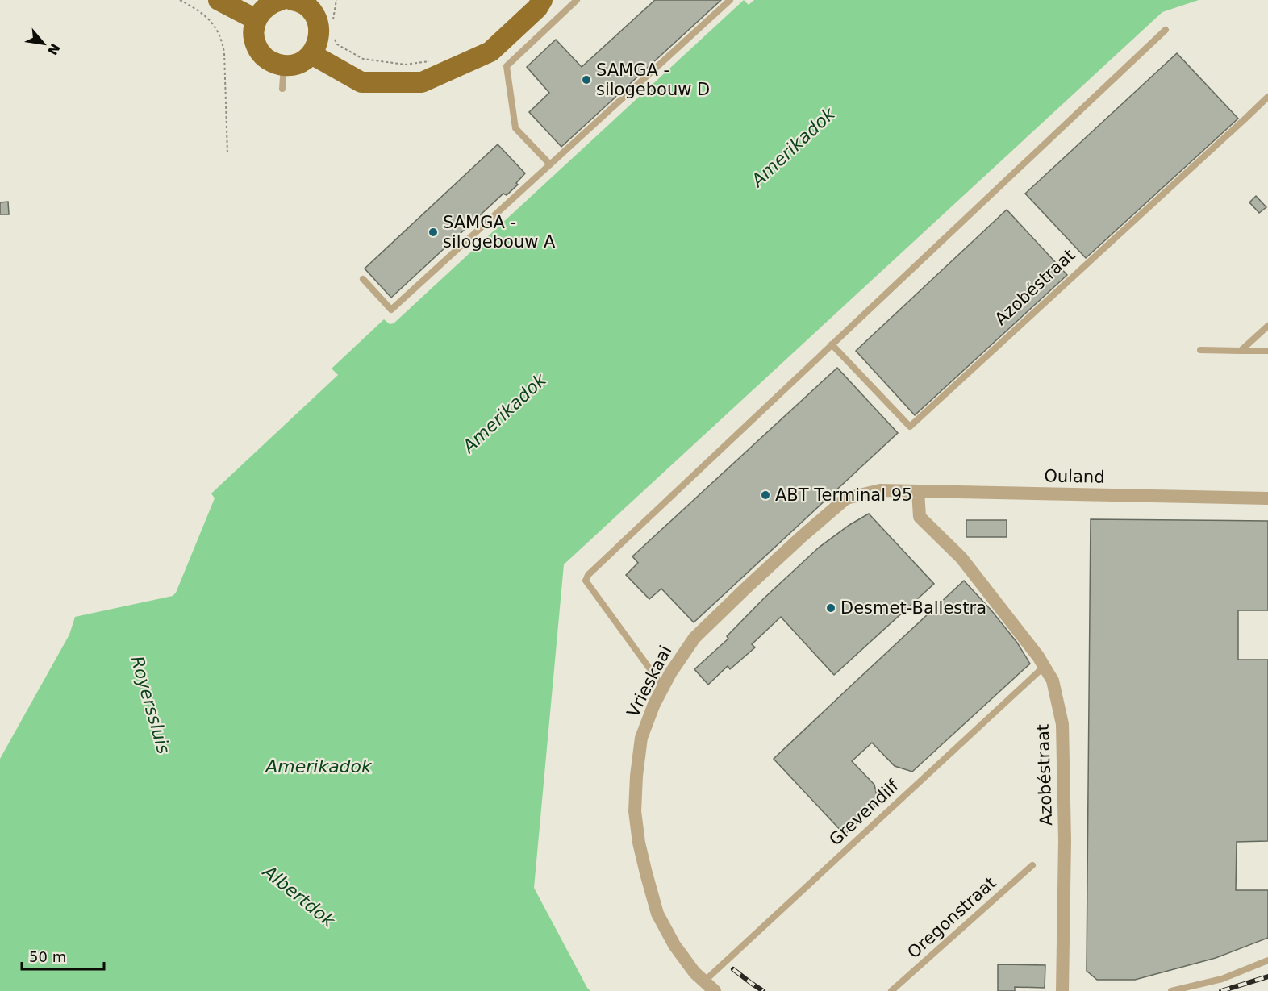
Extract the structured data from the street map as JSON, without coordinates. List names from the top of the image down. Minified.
{"streets":{"street":["Azobéstraat","Ouland","Vrieskaai"],"lane":["Grevendilf","Oregonstraat"]},"crossings":[["Azobéstraat","Ouland"],["Azobéstraat","Grevendilf"],["Ouland","Vrieskaai"],["Vrieskaai","Grevendilf"]],"water":["Amerikadok","Royerssluis","Albertdok"],"places":["SAMGA - silogebouw D","SAMGA - silogebouw A","ABT Terminal 95","Desmet-Ballestra"],"scale_bar":"50 m","north":"bottom right"}
